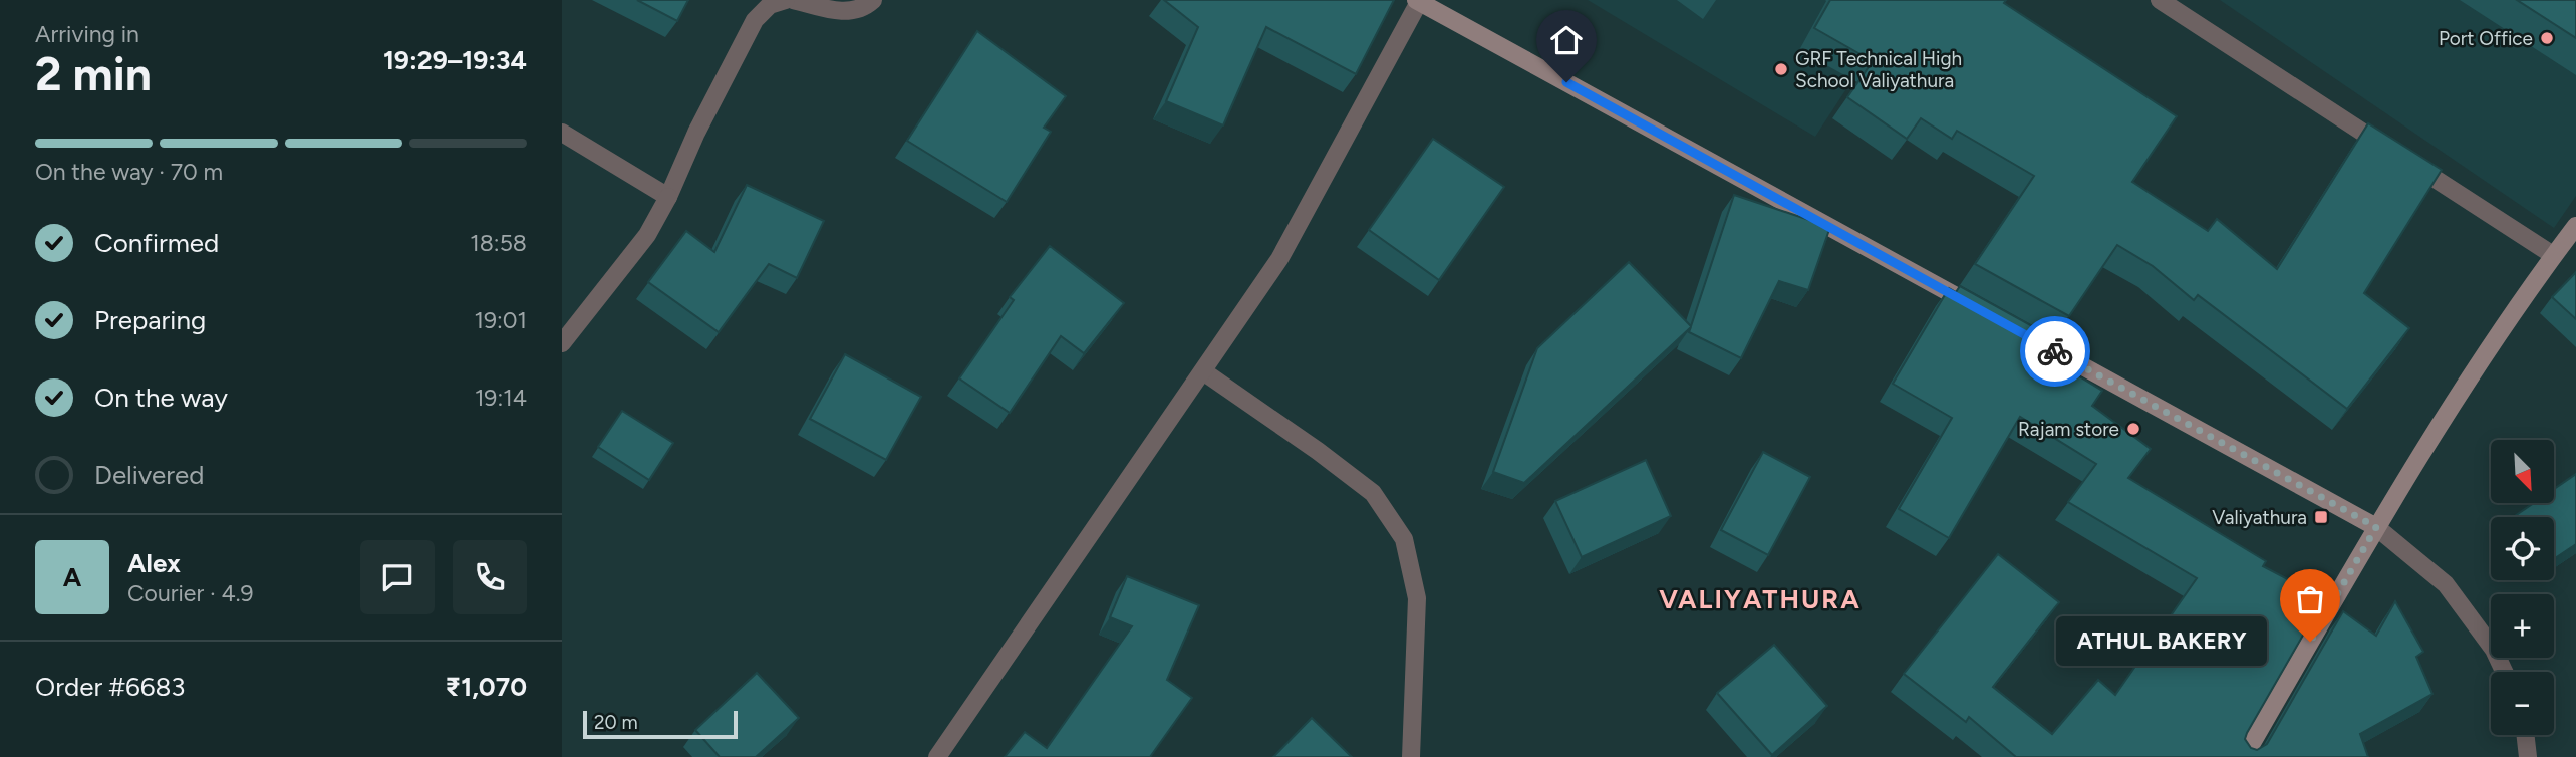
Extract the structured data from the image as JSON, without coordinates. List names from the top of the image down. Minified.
{"districts":["VALIYATHURA"],"places":{"other":["Port Office","GRF Technical High School Valiyathura","Rajam store","ATHUL BAKERY"],"transit":["Valiyathura"]},"scale_bar":"20 m","north":"bottom right","page":{"heading":["2 min","Arriving in","19:29–19:34"],"panel":["Alex","Courier · 4.9","Order #6683","₹1,070"],"bar":"On the way · 70 m","list":[["Confirmed","18:58"],["Preparing","19:01"],["On the way","19:14"],"Delivered"],"map_buttons":["+","−"],"round":"A","bubble":"ATHUL BAKERY","scale":"20 m"}}
